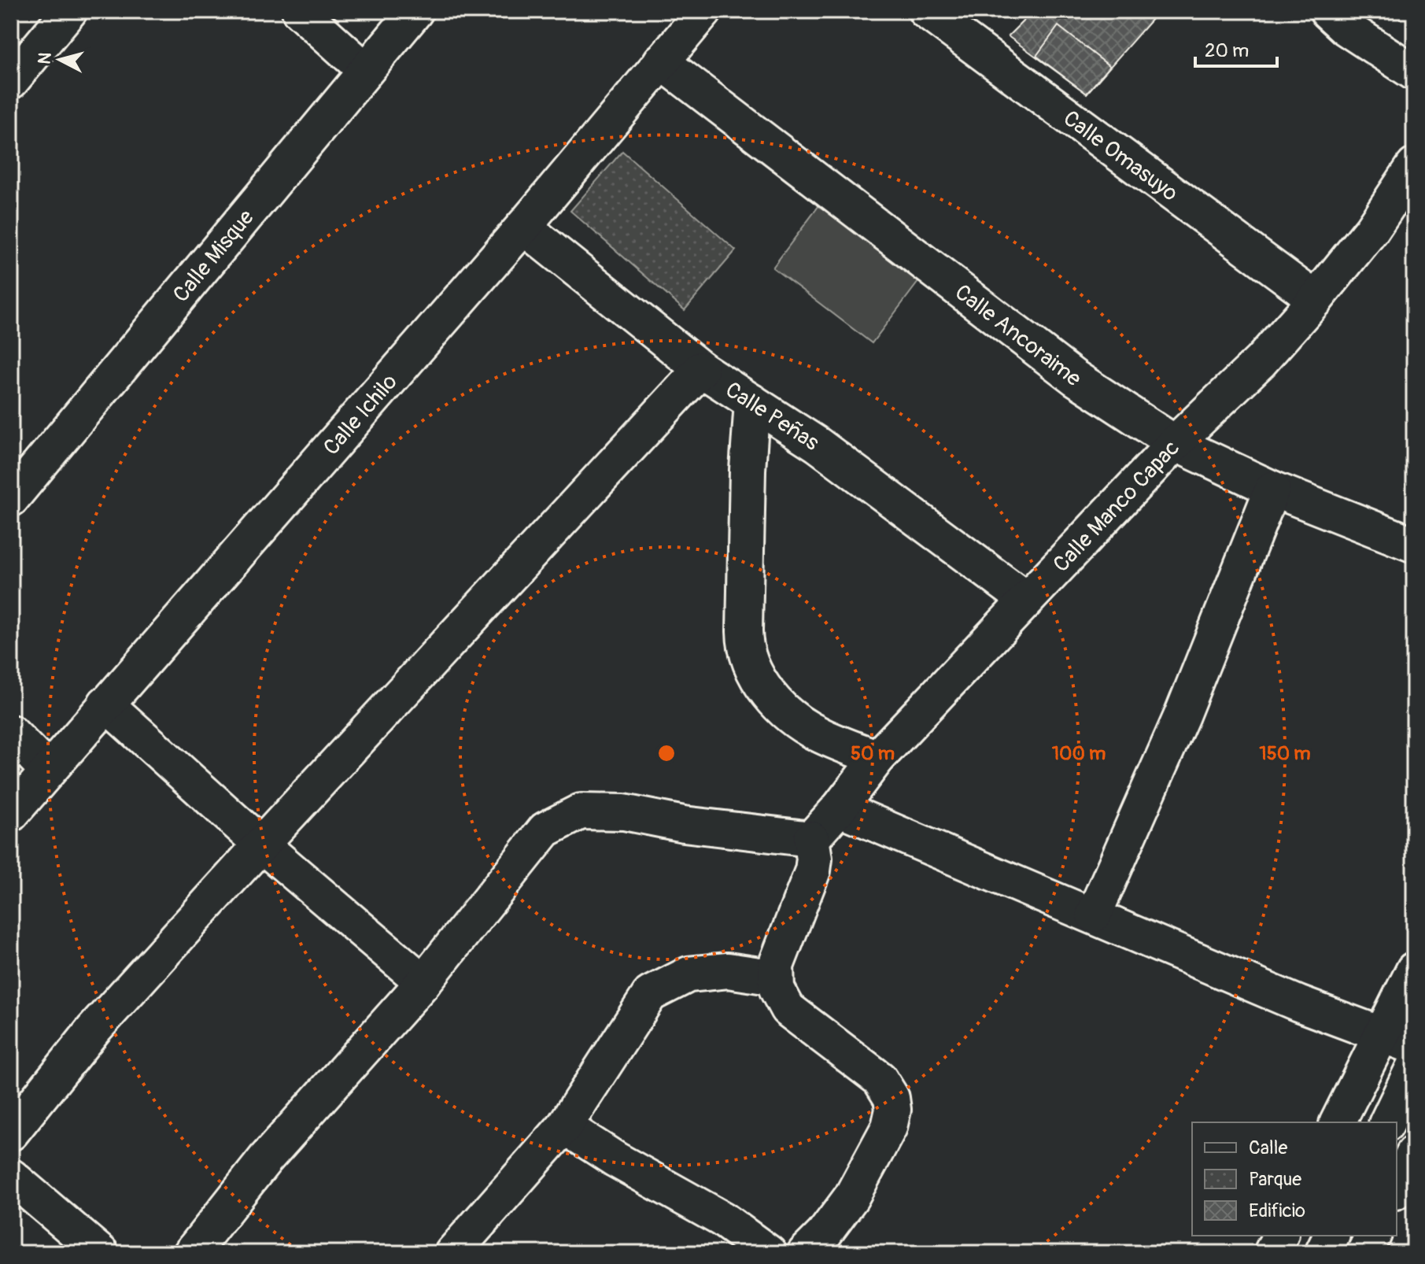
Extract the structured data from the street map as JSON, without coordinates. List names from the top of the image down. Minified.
{"streets":{"main road":["Calle Omasuyo","Calle Misque","Calle Ancoraime","Calle Ichilo","Calle Peñas","Calle Manco Capac"]},"crossings":[["Calle Omasuyo","Calle Manco Capac"],["Calle Ancoraime","Calle Ichilo"],["Calle Ancoraime","Calle Manco Capac"],["Calle Ichilo","Calle Peñas"],["Calle Peñas","Calle Manco Capac"]],"legend":["Calle","Parque","Edificio"],"scale_bar":"20 m","north":"left","rings":["50 m","100 m","150 m"]}
